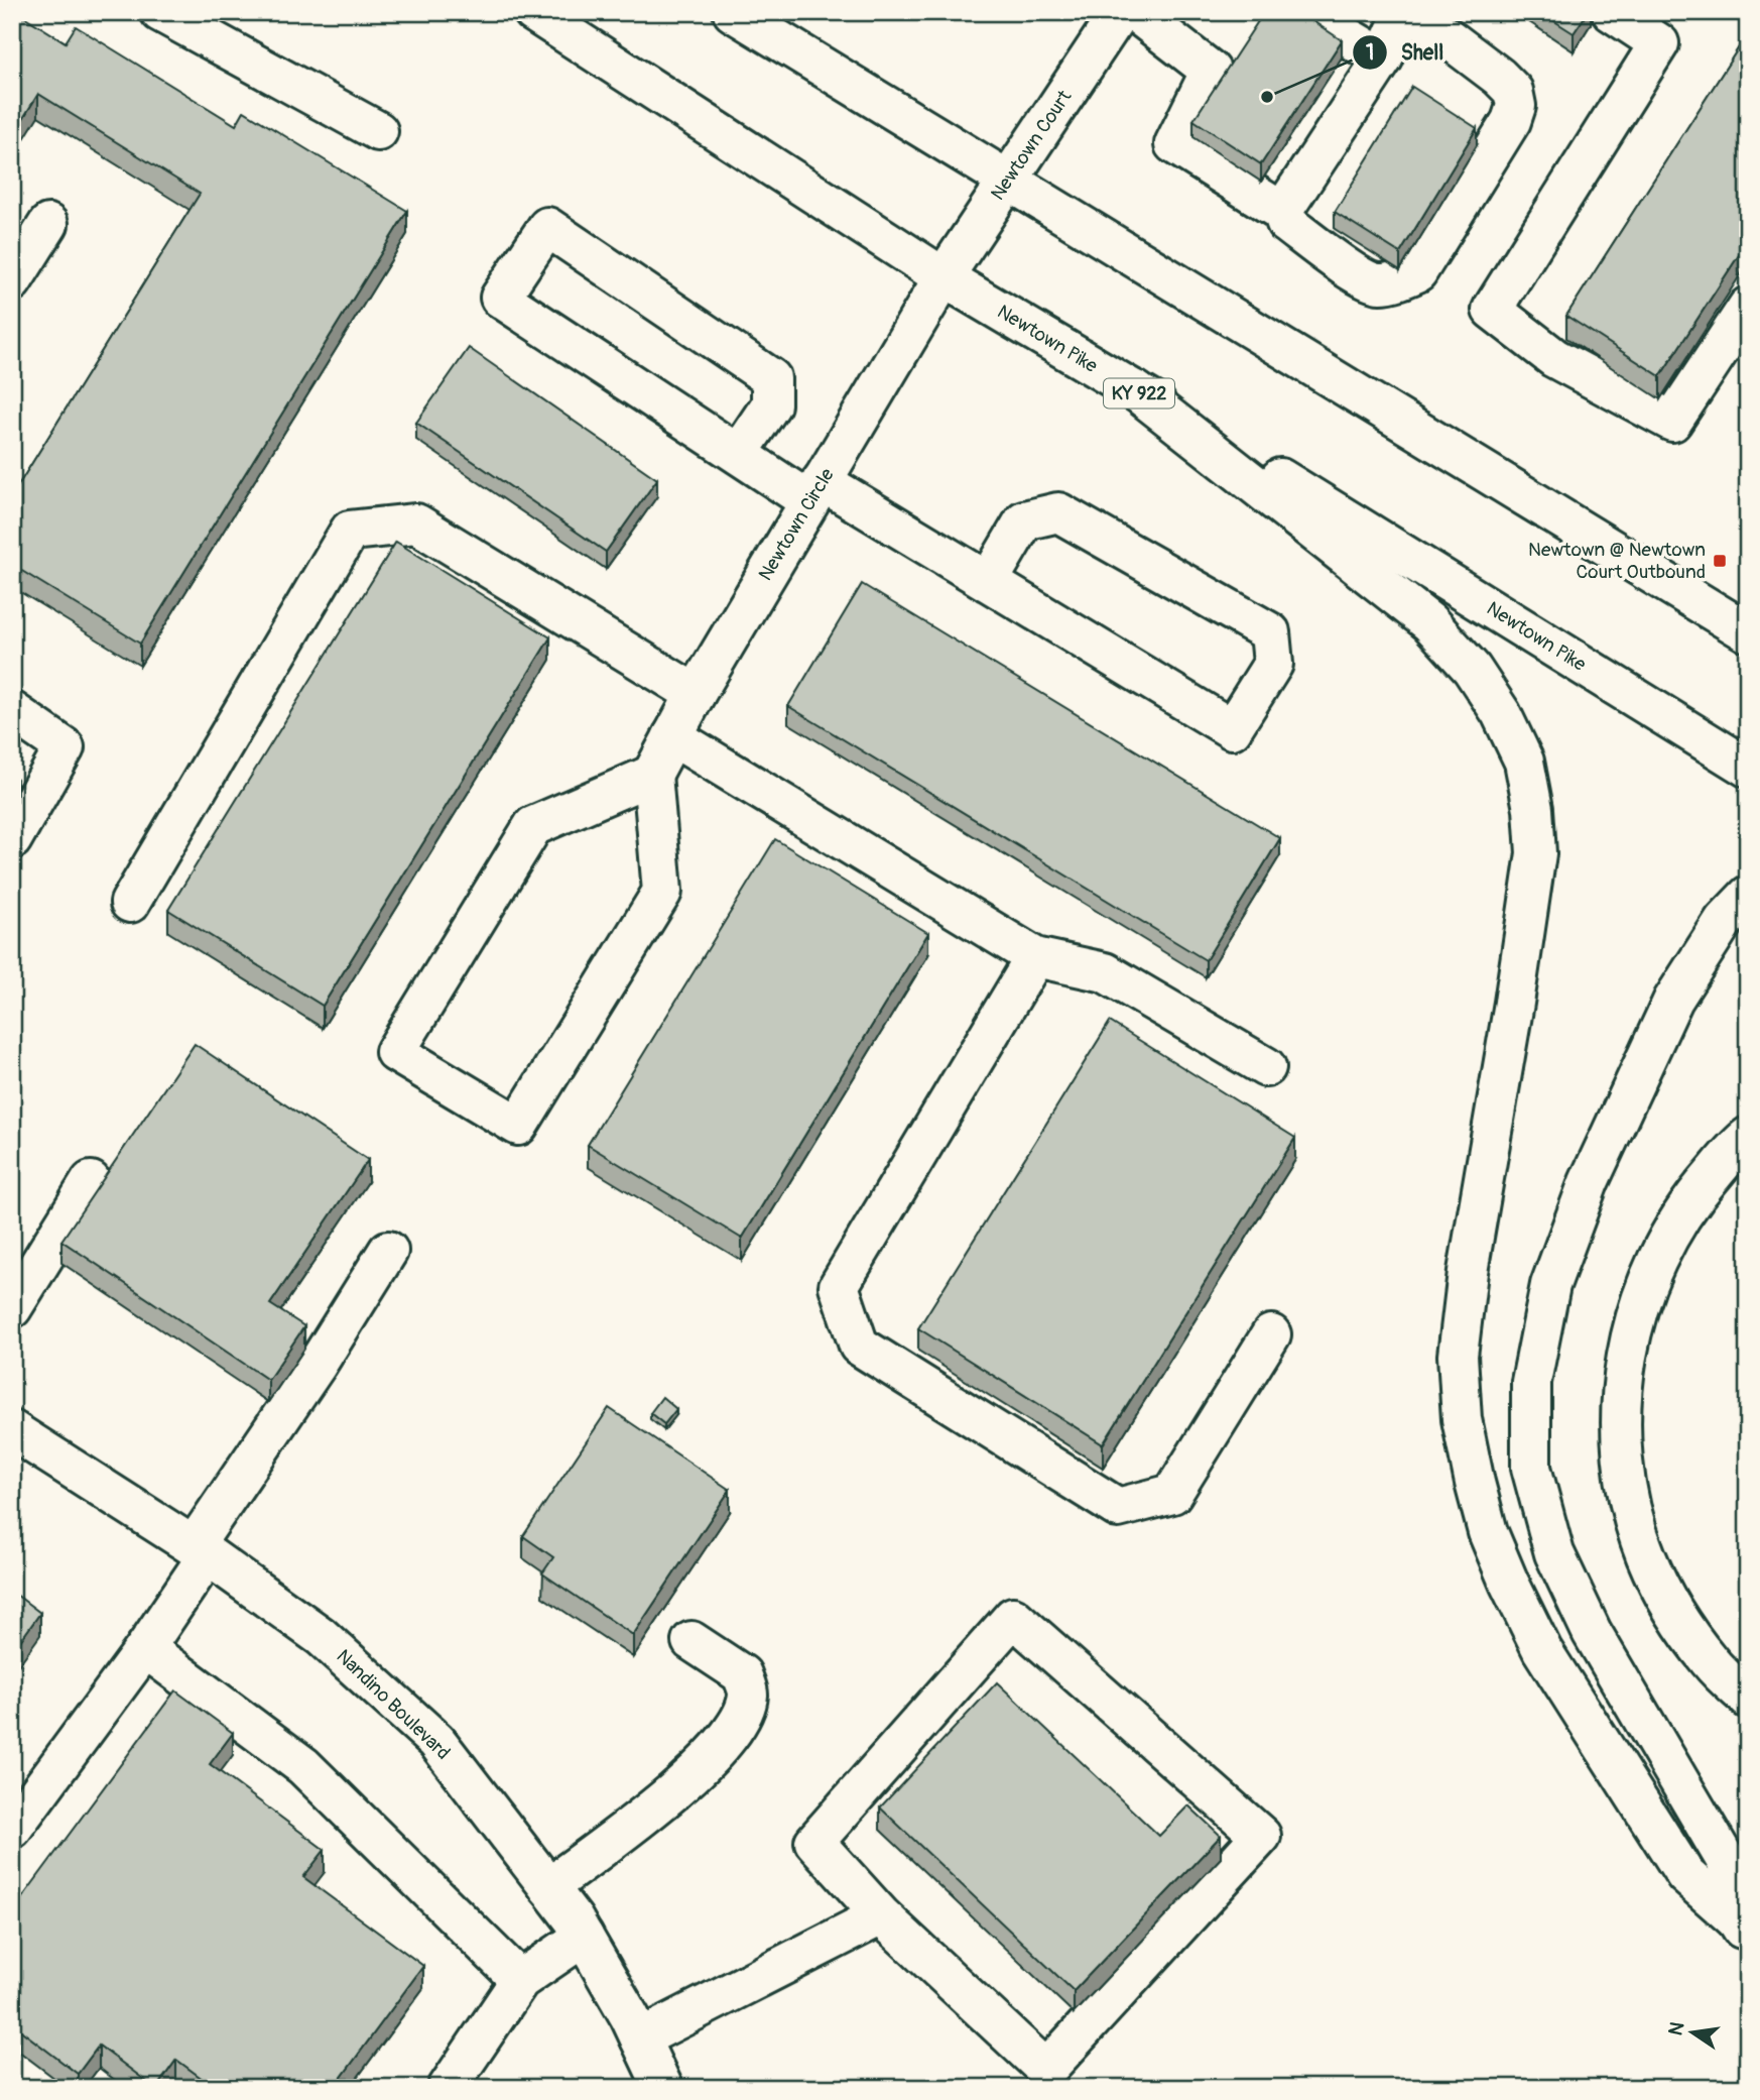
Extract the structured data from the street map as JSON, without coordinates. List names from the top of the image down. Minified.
{"streets":{"main road":["Newtown Court","Newtown Pike","KY 922","Newtown Circle","Nandino Boulevard"]},"crossings":[["Newtown Court","Newtown Pike"],["Newtown Court","Newtown Circle"],["Newtown Pike","Newtown Circle"]],"places":{"other":["Shell"],"transit":["Newtown @ Newtown Court Outbound"]},"north":"left"}
